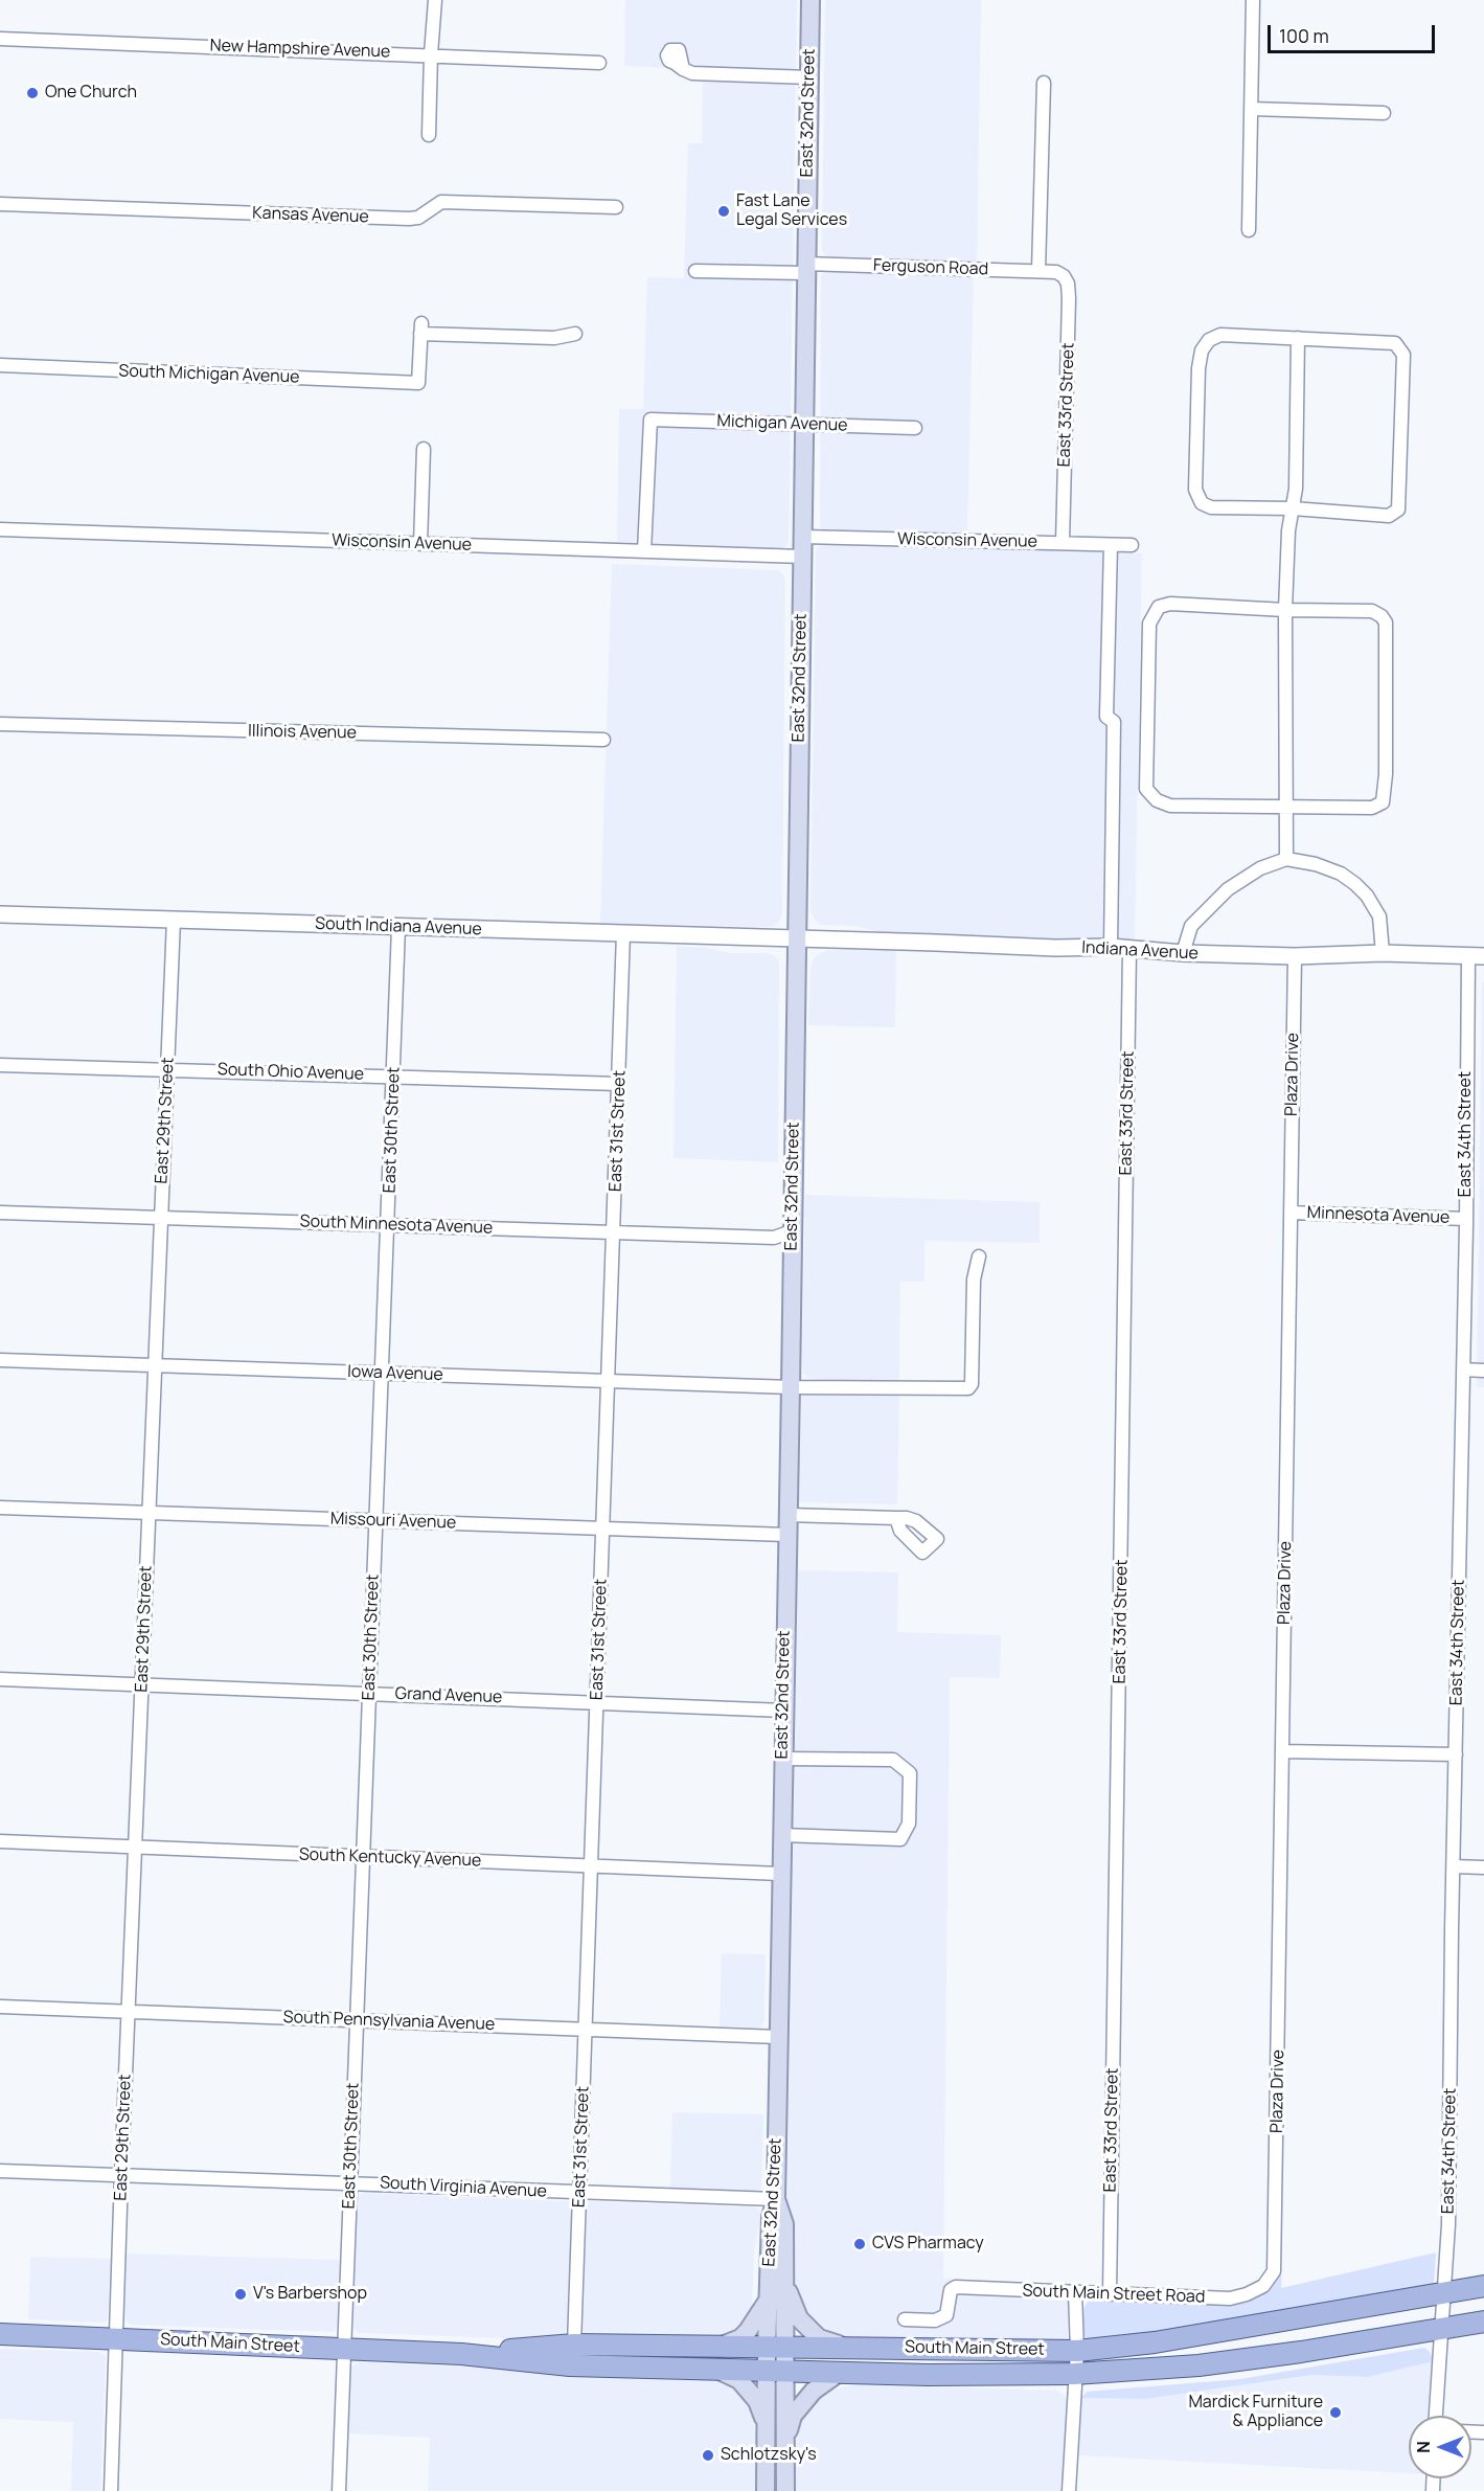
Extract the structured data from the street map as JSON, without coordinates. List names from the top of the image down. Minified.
{"streets":{"main road":["East 32nd Street","South Main Street"],"street":["New Hampshire Avenue","Kansas Avenue","Ferguson Road","South Michigan Avenue","East 33rd Street","Michigan Avenue","Wisconsin Avenue","Illinois Avenue","South Indiana Avenue","Indiana Avenue","South Ohio Avenue","Plaza Drive","East 29th Street","East 30th Street","East 31st Street","East 34th Street","Minnesota Avenue","South Minnesota Avenue","Iowa Avenue","Missouri Avenue","Grand Avenue","South Kentucky Avenue","South Pennsylvania Avenue","South Virginia Avenue","South Main Street Road"]},"crossings":[["East 32nd Street","Ferguson Road"],["East 32nd Street","Michigan Avenue"],["East 32nd Street","Wisconsin Avenue"],["East 32nd Street","South Indiana Avenue"],["East 32nd Street","Indiana Avenue"],["East 32nd Street","South Minnesota Avenue"],["East 32nd Street","Iowa Avenue"],["East 32nd Street","Missouri Avenue"],["East 32nd Street","Grand Avenue"],["East 32nd Street","South Kentucky Avenue"],["East 32nd Street","South Pennsylvania Avenue"],["East 32nd Street","South Virginia Avenue"],["East 32nd Street","South Main Street"],["Ferguson Road","East 33rd Street"],["East 33rd Street","Wisconsin Avenue"],["East 33rd Street","Indiana Avenue"],["East 33rd Street","South Main Street Road"],["Michigan Avenue","Wisconsin Avenue"],["South Indiana Avenue","Indiana Avenue"],["South Indiana Avenue","East 29th Street"],["South Indiana Avenue","East 30th Street"],["South Indiana Avenue","East 31st Street"],["Indiana Avenue","Plaza Drive"],["Indiana Avenue","East 34th Street"],["South Ohio Avenue","East 29th Street"],["South Ohio Avenue","East 30th Street"],["South Ohio Avenue","East 31st Street"],["Plaza Drive","Minnesota Avenue"],["Plaza Drive","South Main Street Road"],["East 29th Street","South Minnesota Avenue"],["East 29th Street","Iowa Avenue"],["East 29th Street","Missouri Avenue"],["East 29th Street","Grand Avenue"],["East 29th Street","South Kentucky Avenue"],["East 29th Street","South Pennsylvania Avenue"],["East 29th Street","South Virginia Avenue"],["East 29th Street","South Main Street"],["East 30th Street","South Minnesota Avenue"],["East 30th Street","Iowa Avenue"],["East 30th Street","Missouri Avenue"],["East 30th Street","Grand Avenue"],["East 30th Street","South Kentucky Avenue"],["East 30th Street","South Pennsylvania Avenue"],["East 30th Street","South Virginia Avenue"],["East 30th Street","South Main Street"],["East 31st Street","South Minnesota Avenue"],["East 31st Street","Iowa Avenue"],["East 31st Street","Missouri Avenue"],["East 31st Street","Grand Avenue"],["East 31st Street","South Kentucky Avenue"],["East 31st Street","South Pennsylvania Avenue"],["East 31st Street","South Virginia Avenue"],["East 31st Street","South Main Street"],["East 34th Street","Minnesota Avenue"],["East 34th Street","South Main Street"]],"places":["One Church","Fast Lane Legal Services","CVS Pharmacy","V's Barbershop","Mardick Furniture & Appliance","Schlotzsky's"],"scale_bar":"100 m","north":"left"}
